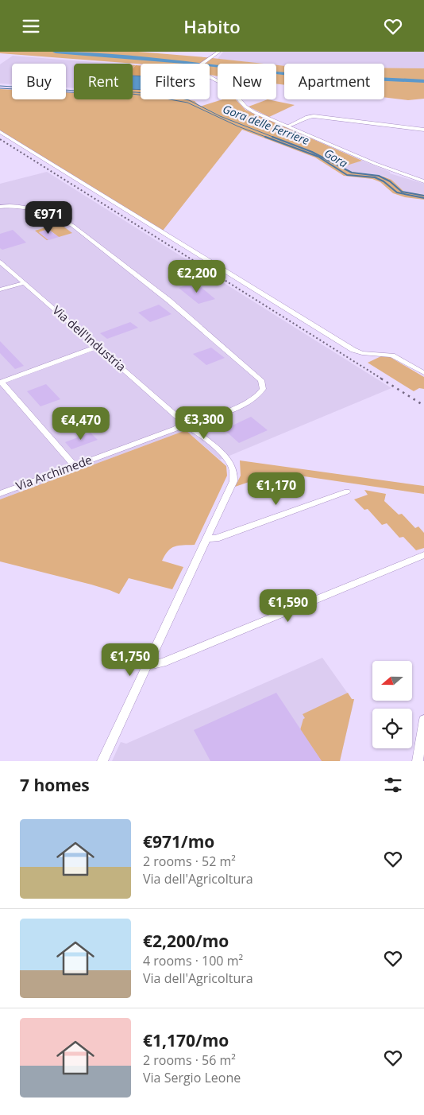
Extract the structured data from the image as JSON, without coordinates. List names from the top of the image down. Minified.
{"streets":{"street":["Via dell'Industria","Via Archimede"]},"crossings":[["Via dell'Industria","Via Archimede"]],"water":["Gora delle Ferriere","Gora"],"north":"left","page":{"header":"Habito","chip":["Buy","Rent","Filters","New","Apartment"],"price":["€971","€2,200","€3,300","€4,470","€1,170","€1,590","€1,750"],"heading":"7 homes","list":[{"name":"€971/mo","note":"2 rooms · 52 m² · Via dell'Agricoltura"},{"name":"€2,200/mo","note":"4 rooms · 100 m² · Via dell'Agricoltura"},{"name":"€1,170/mo","note":"2 rooms · 56 m² · Via Sergio Leone"}]}}
